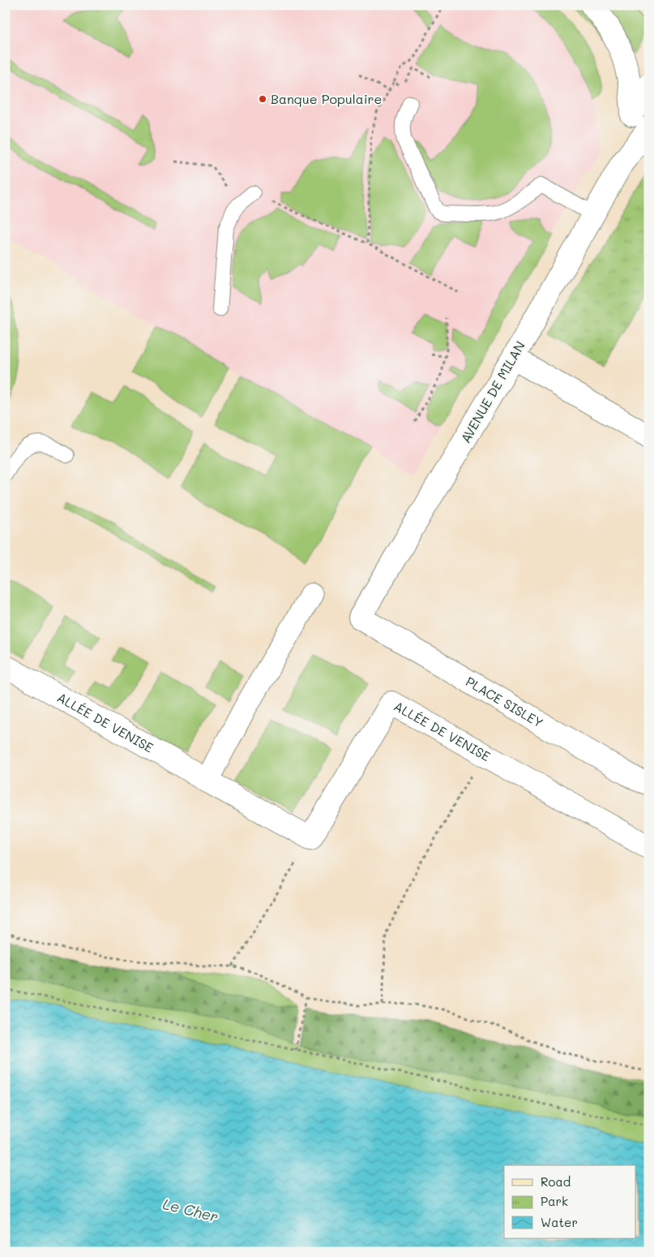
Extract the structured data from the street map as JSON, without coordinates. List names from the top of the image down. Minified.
{"streets":{"street":["AVENUE DE MILAN","PLACE SISLEY","ALLÉE DE VENISE"]},"crossings":[["AVENUE DE MILAN","PLACE SISLEY"]],"water":["Le Cher"],"places":["Banque Populaire"],"legend":["Road","Park","Water"]}
